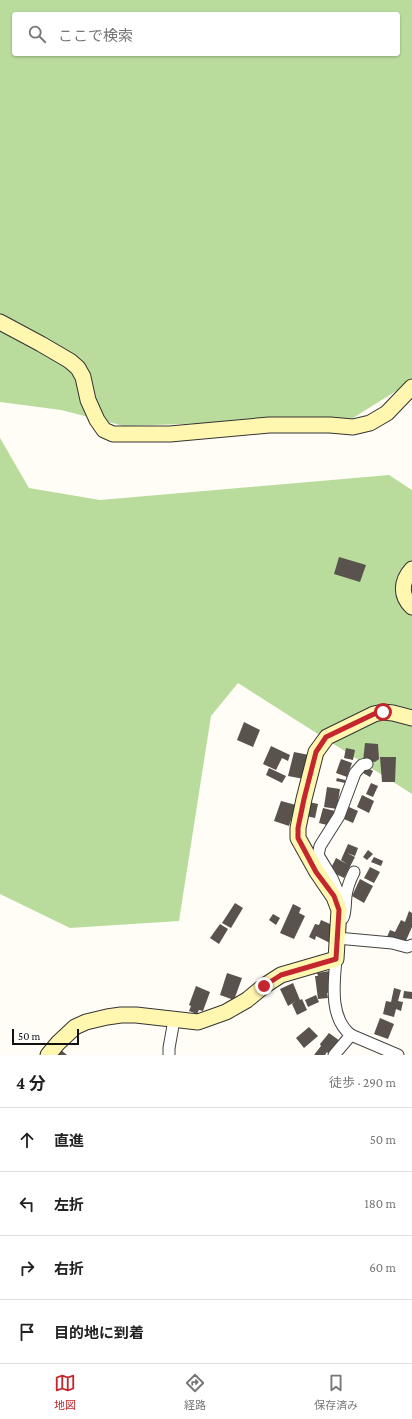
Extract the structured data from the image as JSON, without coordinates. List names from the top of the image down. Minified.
{"scale_bar":"50 m","page":{"search":"ここで検索","scale":"50 m","heading":["4 分","徒歩 · 290 m"],"list":[["直進","50 m"],["左折","180 m"],["右折","60 m"],"目的地に到着"],"nav":["地図","経路","保存済み"]}}
